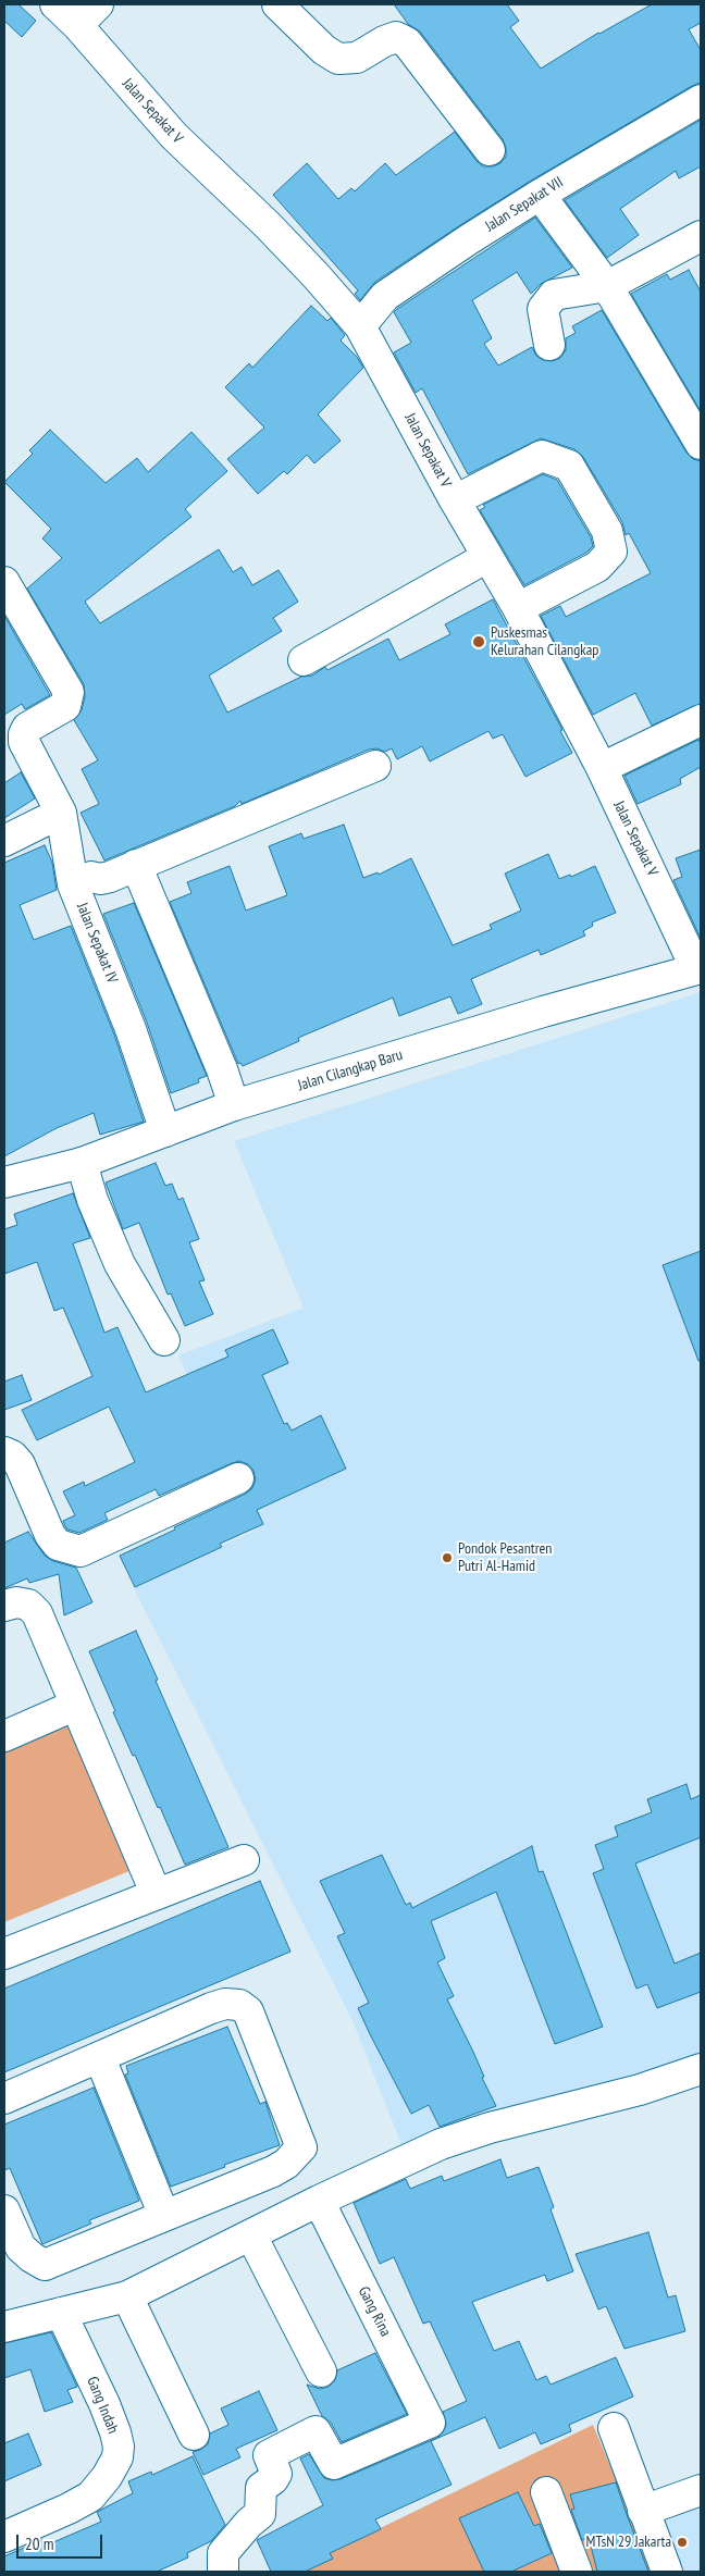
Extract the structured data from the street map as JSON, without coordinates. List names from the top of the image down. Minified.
{"streets":{"street":["Jalan Sepakat V","Jalan Sepakat VII","Jalan Sepakat IV","Jalan Cilangkap Baru","Gang Rina","Gang Indah"]},"crossings":[["Jalan Sepakat V","Jalan Sepakat VII"],["Jalan Sepakat V","Jalan Cilangkap Baru"],["Jalan Sepakat IV","Jalan Cilangkap Baru"]],"places":["Puskesmas Kelurahan Cilangkap","Pondok Pesantren Putri Al-Hamid","MTsN 29 Jakarta"],"scale_bar":"20 m"}
